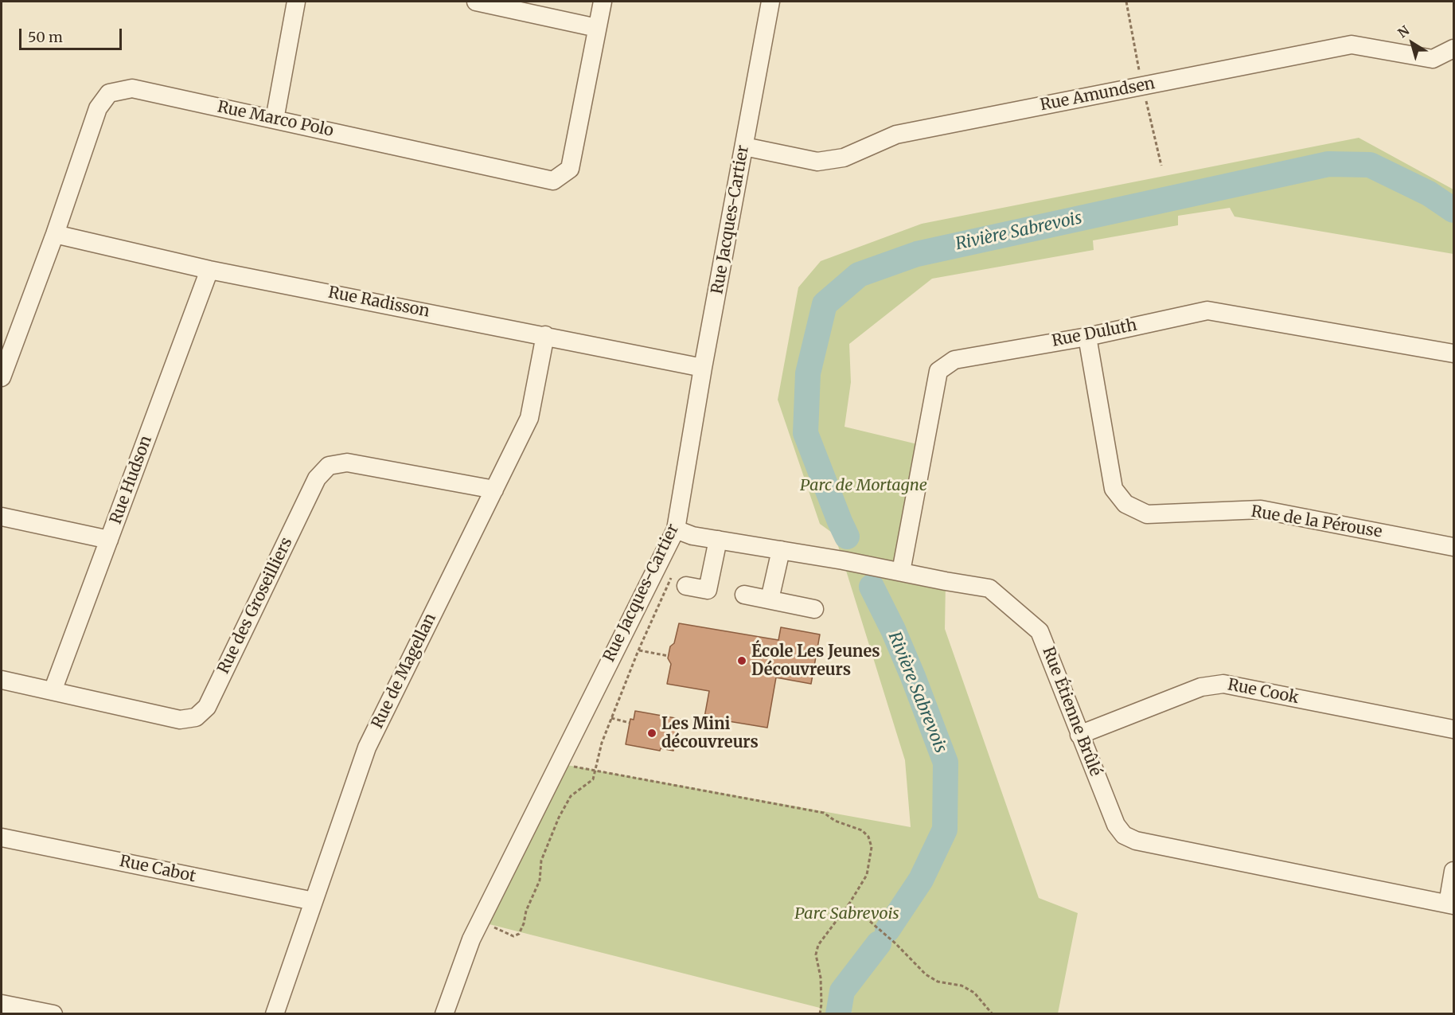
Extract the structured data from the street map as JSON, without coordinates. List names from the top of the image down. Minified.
{"streets":{"street":["Rue Amundsen","Rue Marco Polo","Rue Jacques-Cartier","Rue Radisson","Rue Duluth","Rue Hudson","Rue de la Pérouse","Rue des Groseilliers","Rue de Magellan","Rue Cook","Rue Étienne Brûlé","Rue Cabot"]},"crossings":[["Rue Amundsen","Rue Jacques-Cartier"],["Rue Marco Polo","Rue Radisson"],["Rue Jacques-Cartier","Rue Radisson"],["Rue Jacques-Cartier","Rue Étienne Brûlé"],["Rue Radisson","Rue Hudson"],["Rue Radisson","Rue de Magellan"],["Rue Duluth","Rue de la Pérouse"],["Rue Duluth","Rue Étienne Brûlé"],["Rue Hudson","Rue des Groseilliers"],["Rue des Groseilliers","Rue de Magellan"],["Rue de Magellan","Rue Cabot"],["Rue Cook","Rue Étienne Brûlé"]],"water":["Rivière Sabrevois"],"parks":["Parc de Mortagne","Parc Sabrevois"],"places":["École Les Jeunes Découvreurs","Les Mini découvreurs"],"scale_bar":"50 m","north":"top left"}
